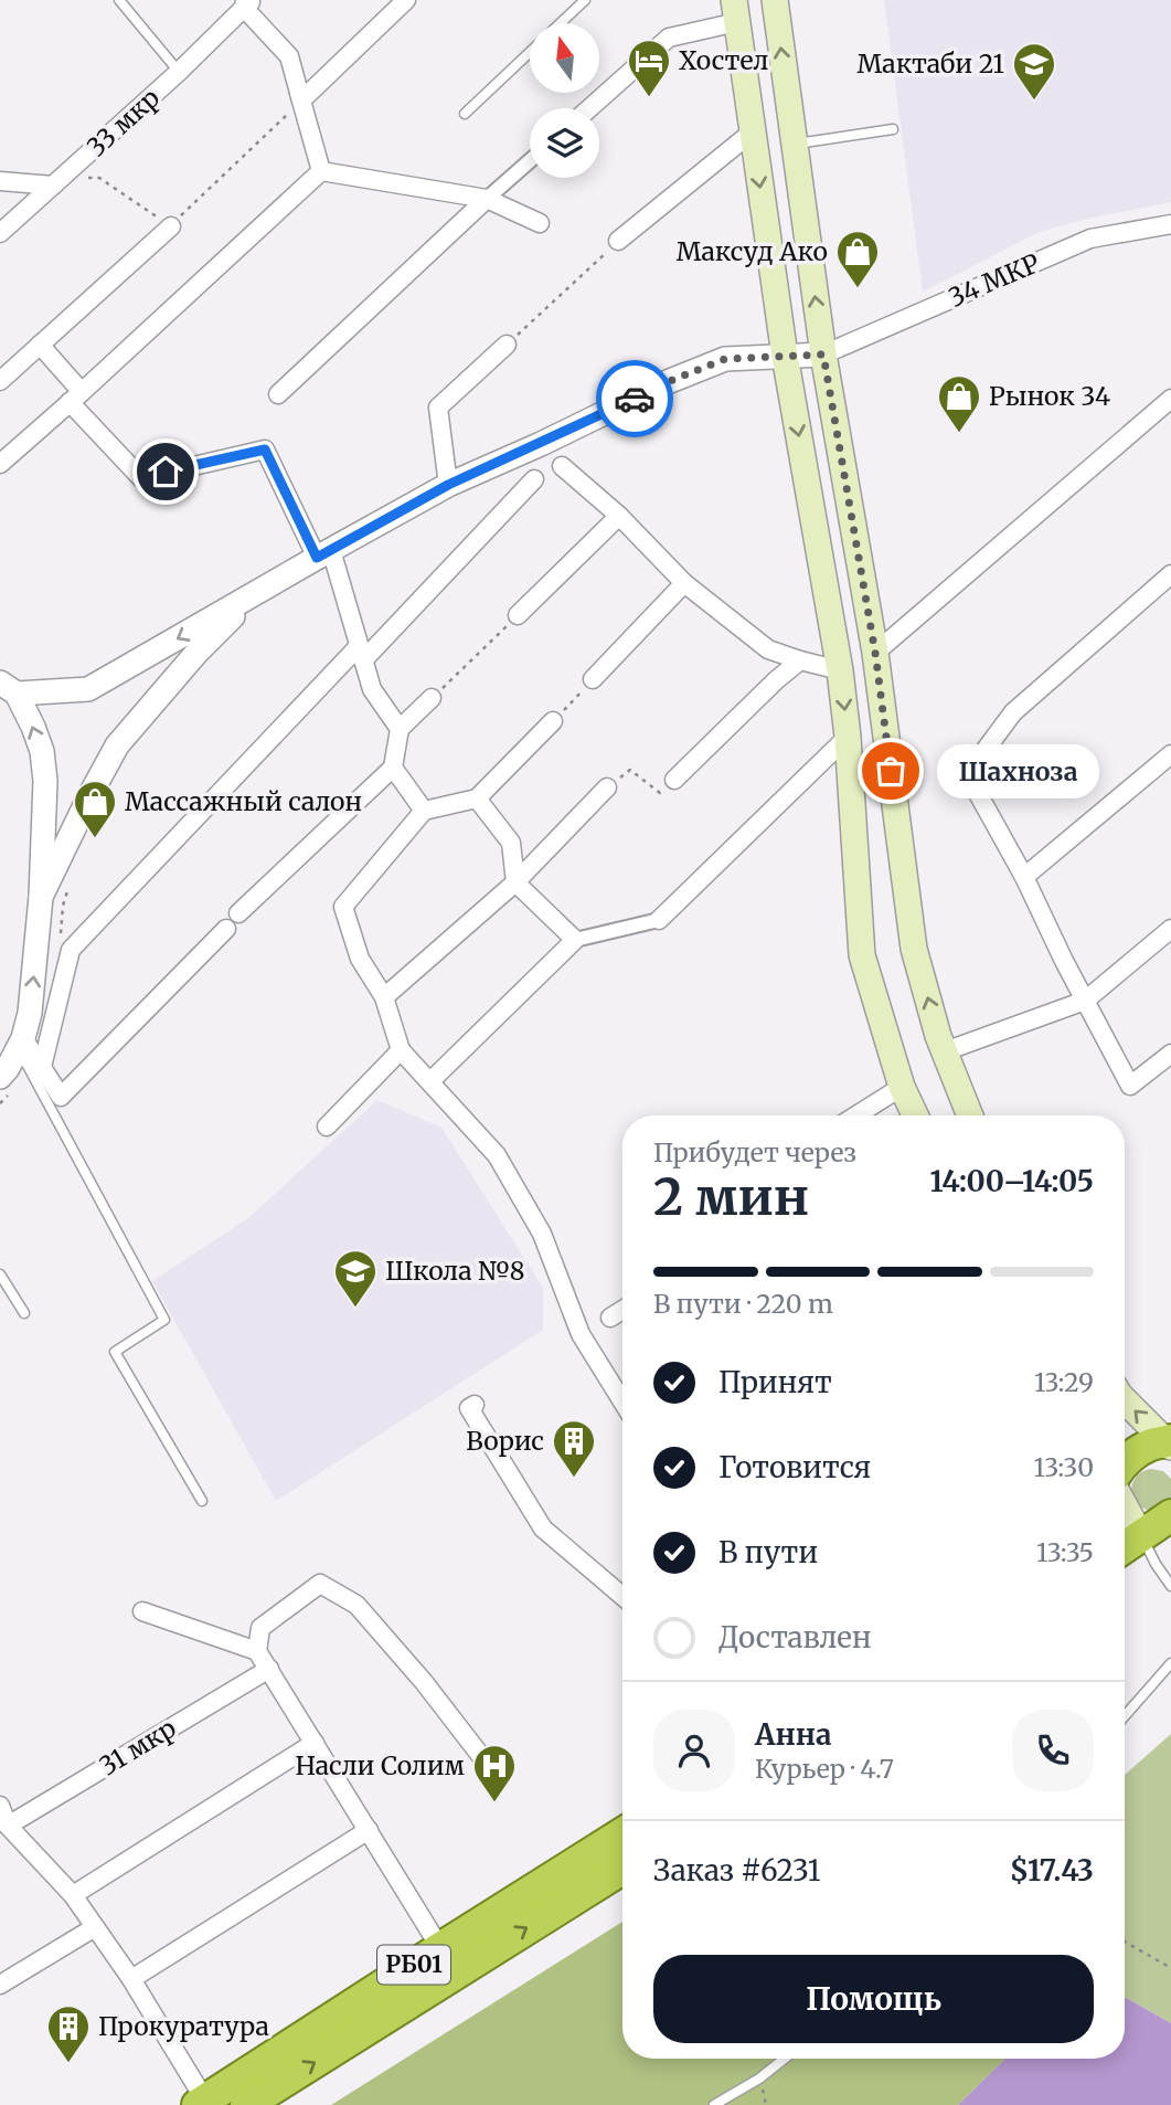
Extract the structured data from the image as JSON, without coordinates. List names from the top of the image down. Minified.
{"streets":{"highway":["РБ01"],"street":["33 мкр","34 МКР","31 мкр"]},"places":{"hotel":["Хостел"],"school or university":["Мактаби 21","Школа №8"],"shop":["Максуд Ако","Рынок 34","Массажный салон"],"other":["Шахноза"],"building":["Ворис","Прокуратура"],"hospital":["Насли Солим"]},"north":"top","page":{"bubble":"Шахноза","heading":["2 мин","Прибудет через","14:00–14:05"],"panel":["Анна","Курьер · 4.7","Заказ #6231","$17.43"],"bar":"В пути · 220 m","list":[["Принят","13:29"],["Готовится","13:30"],["В пути","13:35"],"Доставлен"],"buttons":"Помощь"}}
